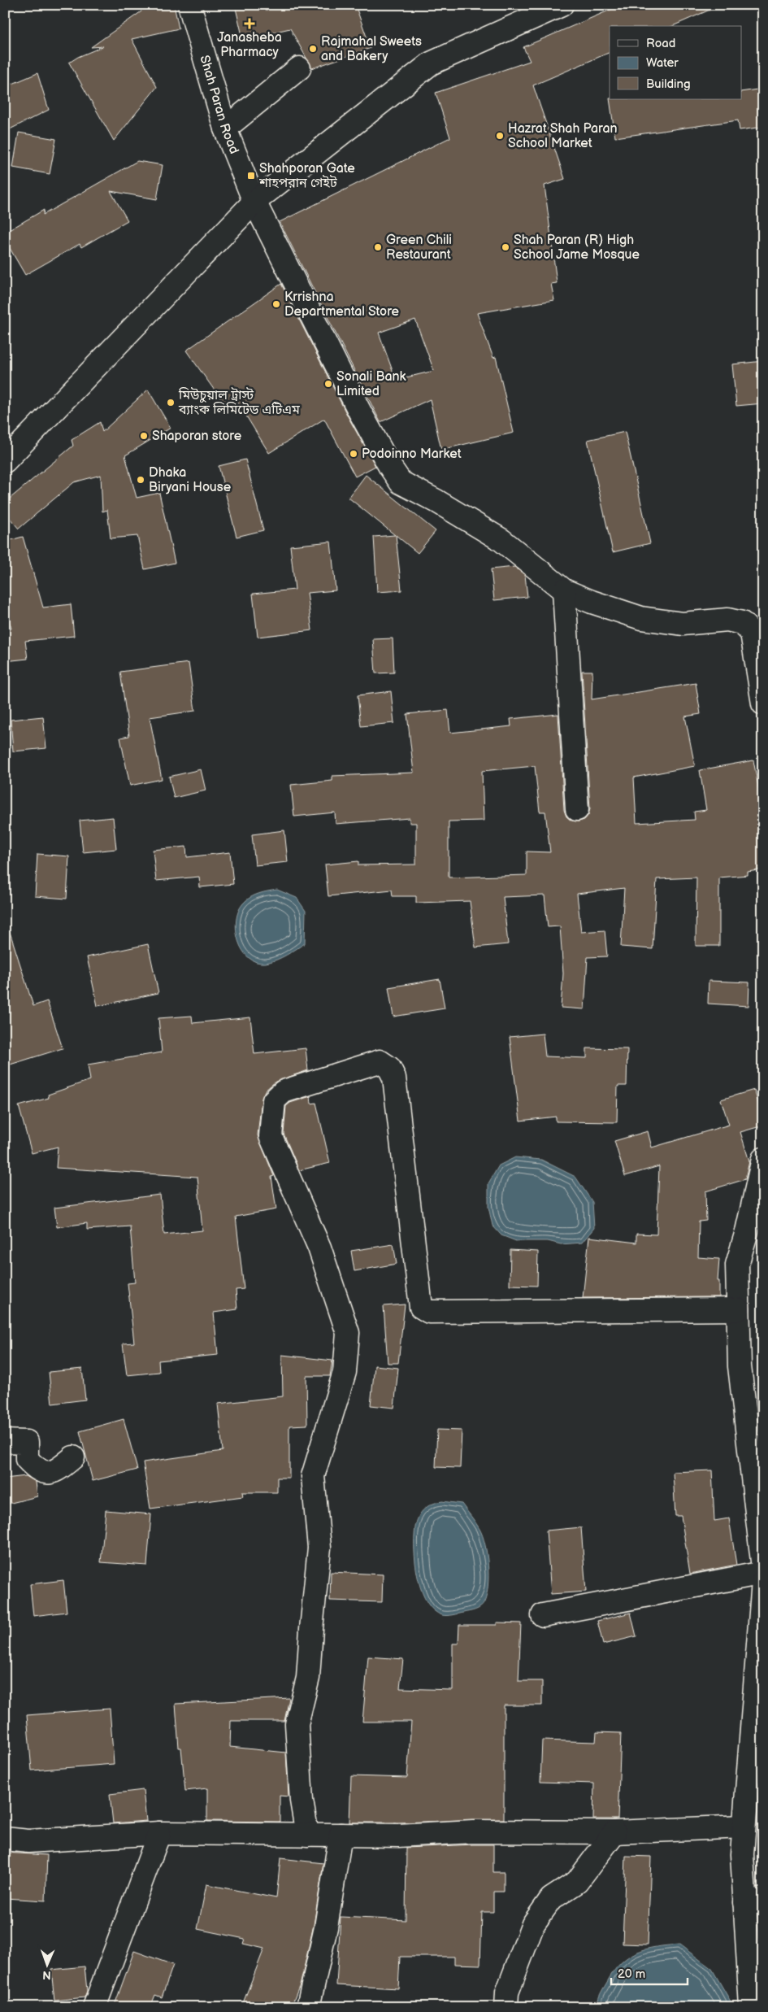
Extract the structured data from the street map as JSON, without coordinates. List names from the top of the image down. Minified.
{"streets":{"main road":["Shah Paran Road"]},"places":{"health":["Janasheba Pharmacy"],"other":["Rajmahal Sweets and Bakery","Hazrat Shah Paran School Market","Green Chili Restaurant","Shah Paran (R) High School Jame Mosque","Krrishna Departmental Store","Sonali Bank Limited","মিউচুয়াল ট্রাস্ট ব্যাংক লিমিটেড এটিএম","Shaporan store","Podoinno Market","Dhaka Biryani House"],"transit":["Shahporan Gate শাহপরান গেইট"]},"legend":["Road","Water","Building"],"scale_bar":"20 m","north":"bottom"}
